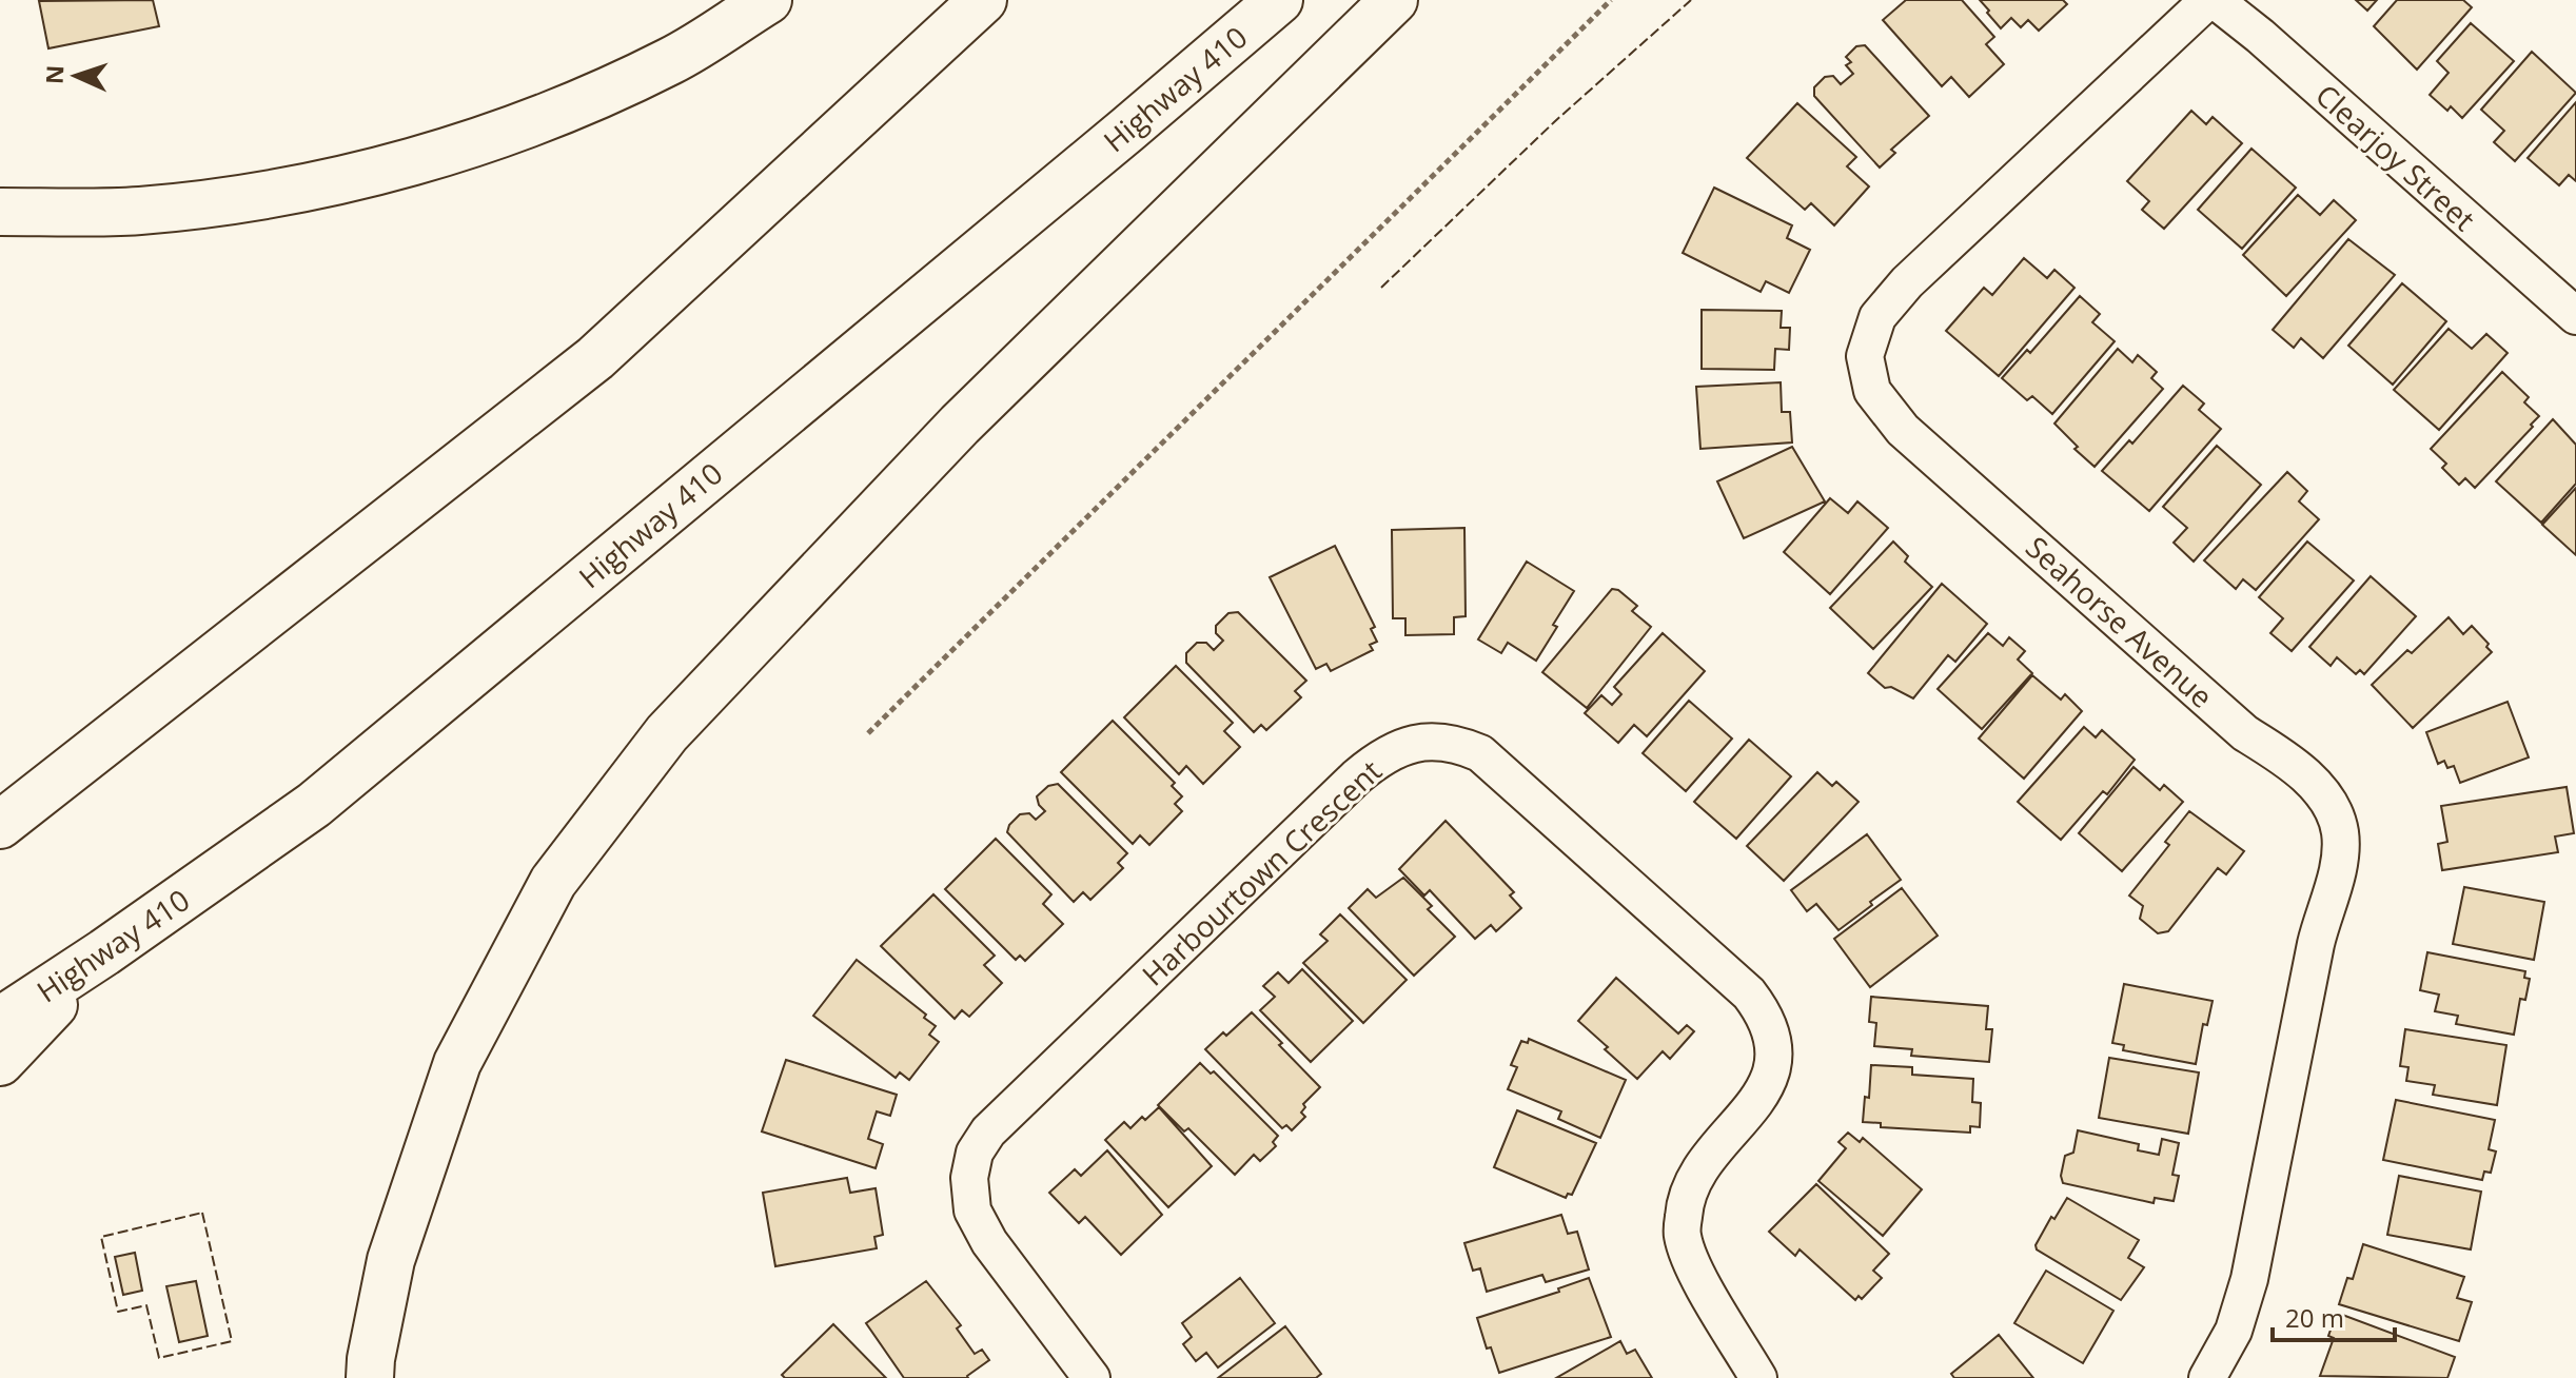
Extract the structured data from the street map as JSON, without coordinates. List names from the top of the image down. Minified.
{"streets":{"highway":["Highway 410"],"street":["Clearjoy Street","Seahorse Avenue","Harbourtown Crescent"]},"crossings":[["Clearjoy Street","Seahorse Avenue"]],"scale_bar":"20 m","north":"left"}
